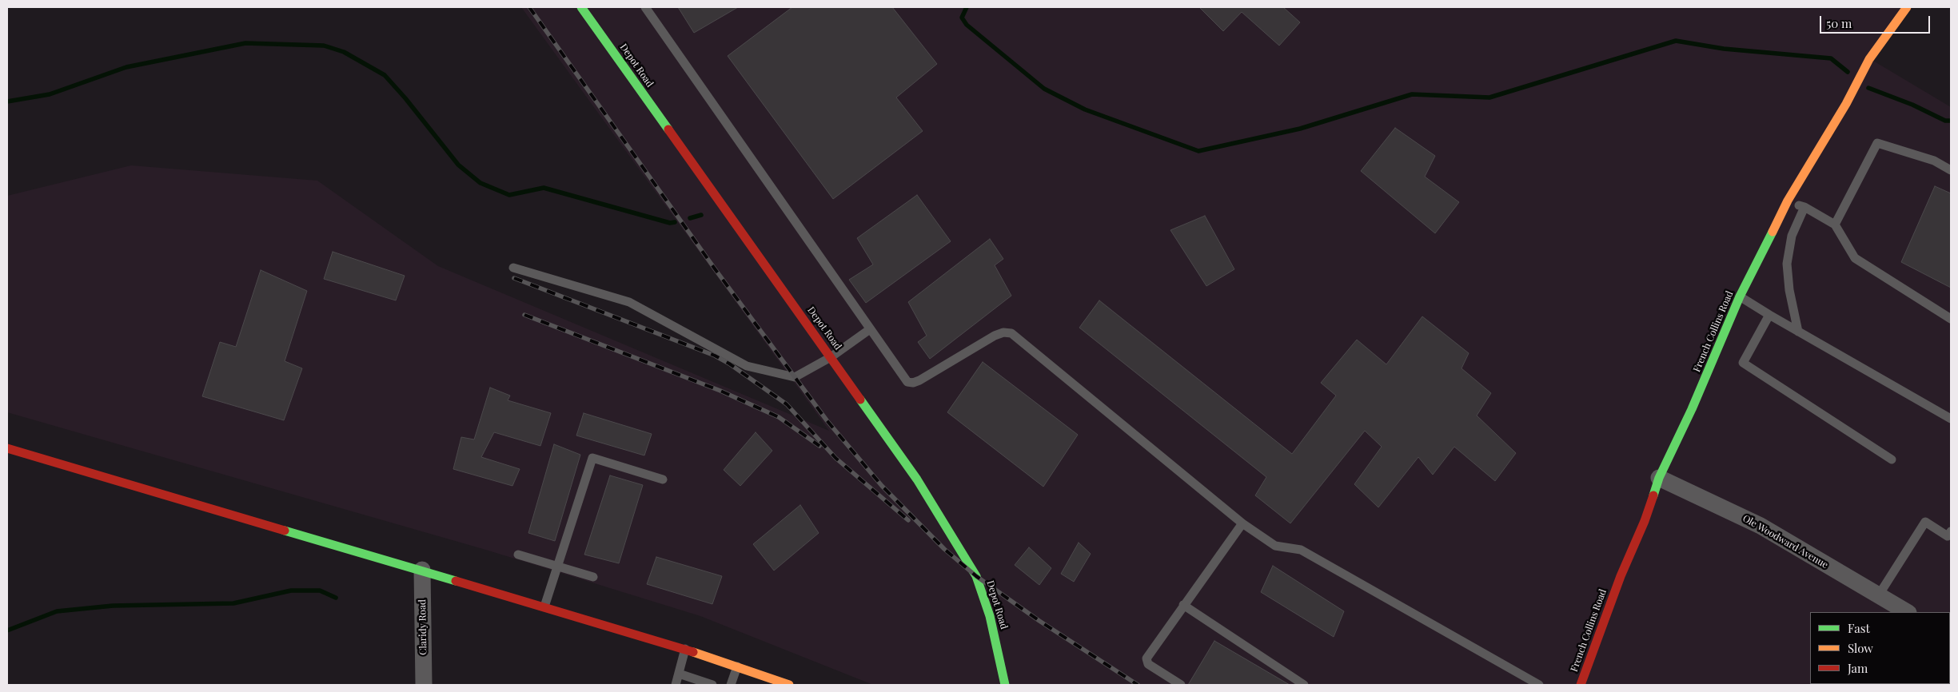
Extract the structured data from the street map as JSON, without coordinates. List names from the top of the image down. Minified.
{"streets":{"street":["Depot Road","French Collins Road","Ole Woodward Avenue","Claridy Road"]},"crossings":[["French Collins Road","Ole Woodward Avenue"]],"legend":["Fast","Slow","Jam"],"scale_bar":"50 m"}
